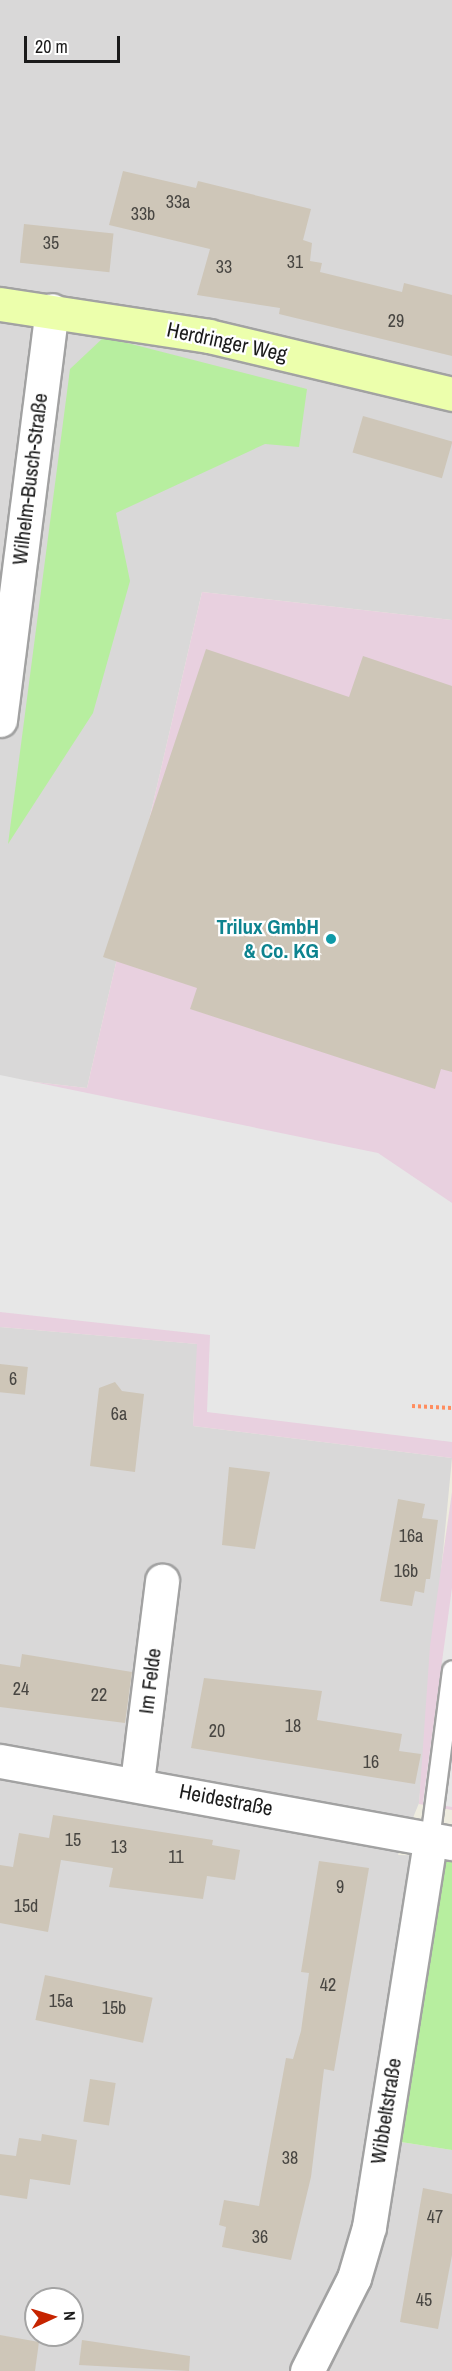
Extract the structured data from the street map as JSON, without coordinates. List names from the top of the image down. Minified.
{"streets":{"main road":["Herdringer Weg"],"street":["Wilhelm-Busch-Straße","Im Felde","Heidestraße","Wibbeltstraße"]},"crossings":[["Herdringer Weg","Wilhelm-Busch-Straße"],["Im Felde","Heidestraße"],["Heidestraße","Wibbeltstraße"]],"places":["Trilux GmbH & Co. KG"],"house_numbers":["33a","33b","35","31","33","29","6","6a","16a","16b","24","22","18","20","16","15","13","11","9","15d","42","15a","15b","38","47","36","45"],"scale_bar":"20 m","north":"right"}
